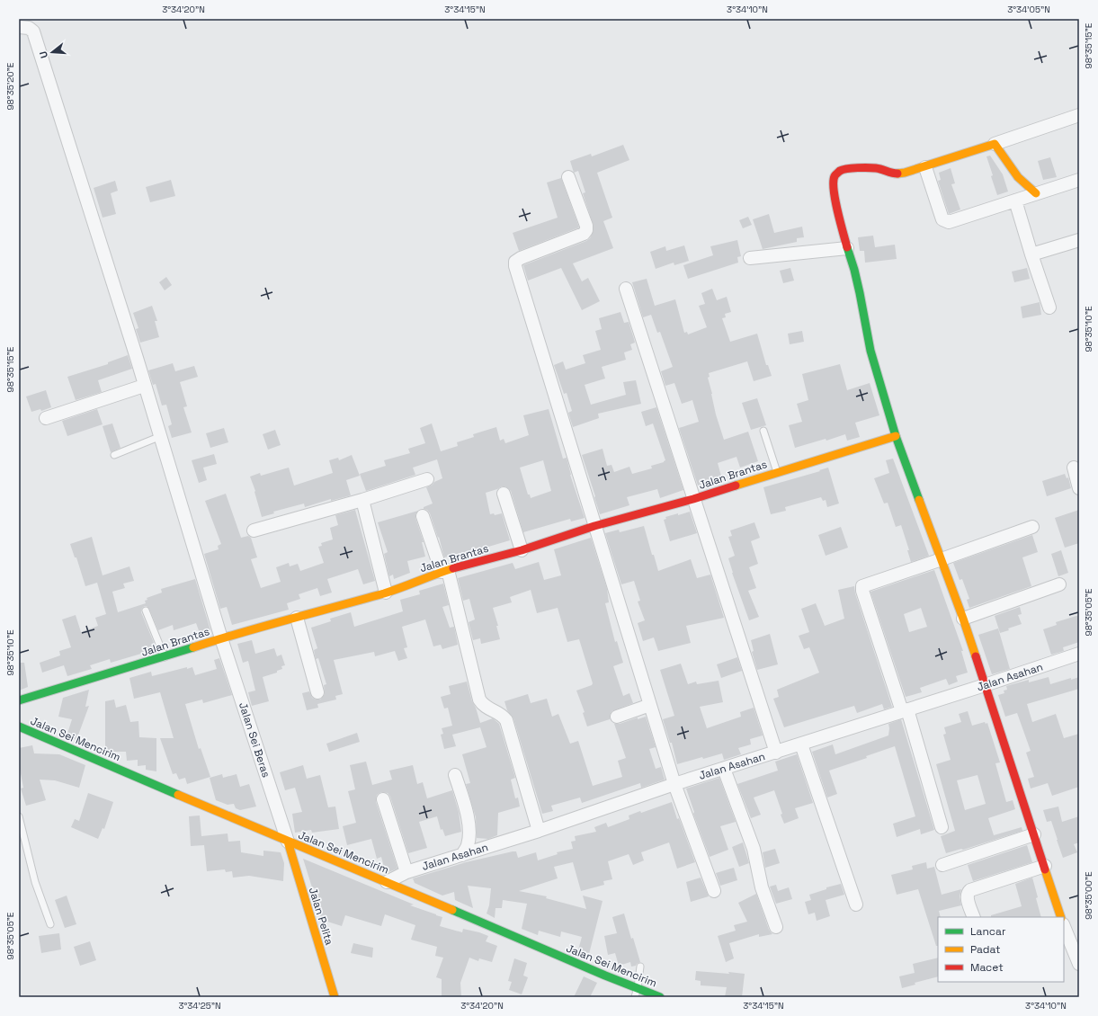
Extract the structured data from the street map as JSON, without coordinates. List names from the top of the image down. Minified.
{"streets":{"street":["Jalan Brantas","Jalan Asahan","Jalan Sei Mencirim","Jalan Sei Beras","Jalan Pelita"]},"crossings":[["Jalan Brantas","Jalan Sei Beras"],["Jalan Asahan","Jalan Sei Mencirim"],["Jalan Sei Mencirim","Jalan Sei Beras"],["Jalan Sei Mencirim","Jalan Pelita"],["Jalan Sei Beras","Jalan Pelita"]],"legend":["Lancar","Padat","Macet"],"north":"left","coordinates":["3°34'20\"N","3°34'15\"N","3°34'10\"N","3°34'05\"N","98°35'15\"E","98°35'20\"E","98°35'10\"E","98°35'05\"E","98°35'00\"E","3°34'25\"N"]}
